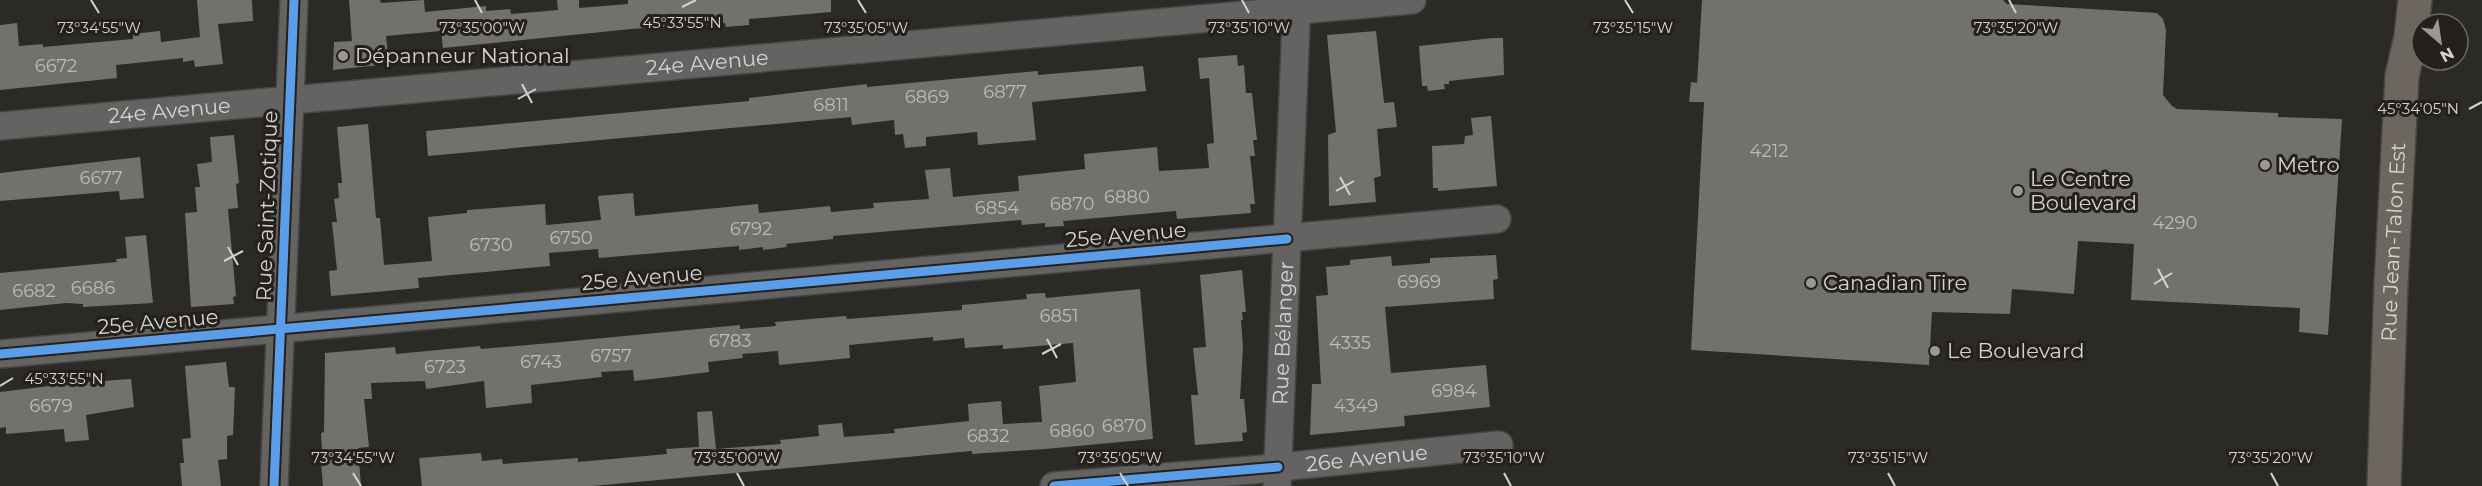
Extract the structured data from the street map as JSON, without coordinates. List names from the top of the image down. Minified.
{"streets":{"main road":["Rue Jean-Talon Est"],"street":["24e Avenue","Rue Saint-Zotique","25e Avenue","Rue Bélanger","26e Avenue"]},"crossings":[["24e Avenue","Rue Saint-Zotique"],["24e Avenue","Rue Bélanger"],["Rue Saint-Zotique","25e Avenue"],["25e Avenue","Rue Bélanger"],["Rue Bélanger","26e Avenue"]],"places":["Dépanneur National","Metro","Le Centre Boulevard","Canadian Tire","Le Boulevard"],"house_numbers":["6672","6877","6869","6811","4212","6677","6880","6870","6854","4290","6792","6750","6730","6969","6686","6682","6851","6783","4335","6757","6743","6723","6984","6679","4349","6870","6860","6832"],"north":"bottom right","coordinates":["45°33'55\"N","73°34'55\"W","73°35'00\"W","73°35'05\"W","73°35'10\"W","73°35'15\"W","73°35'20\"W","45°34'05\"N"]}
